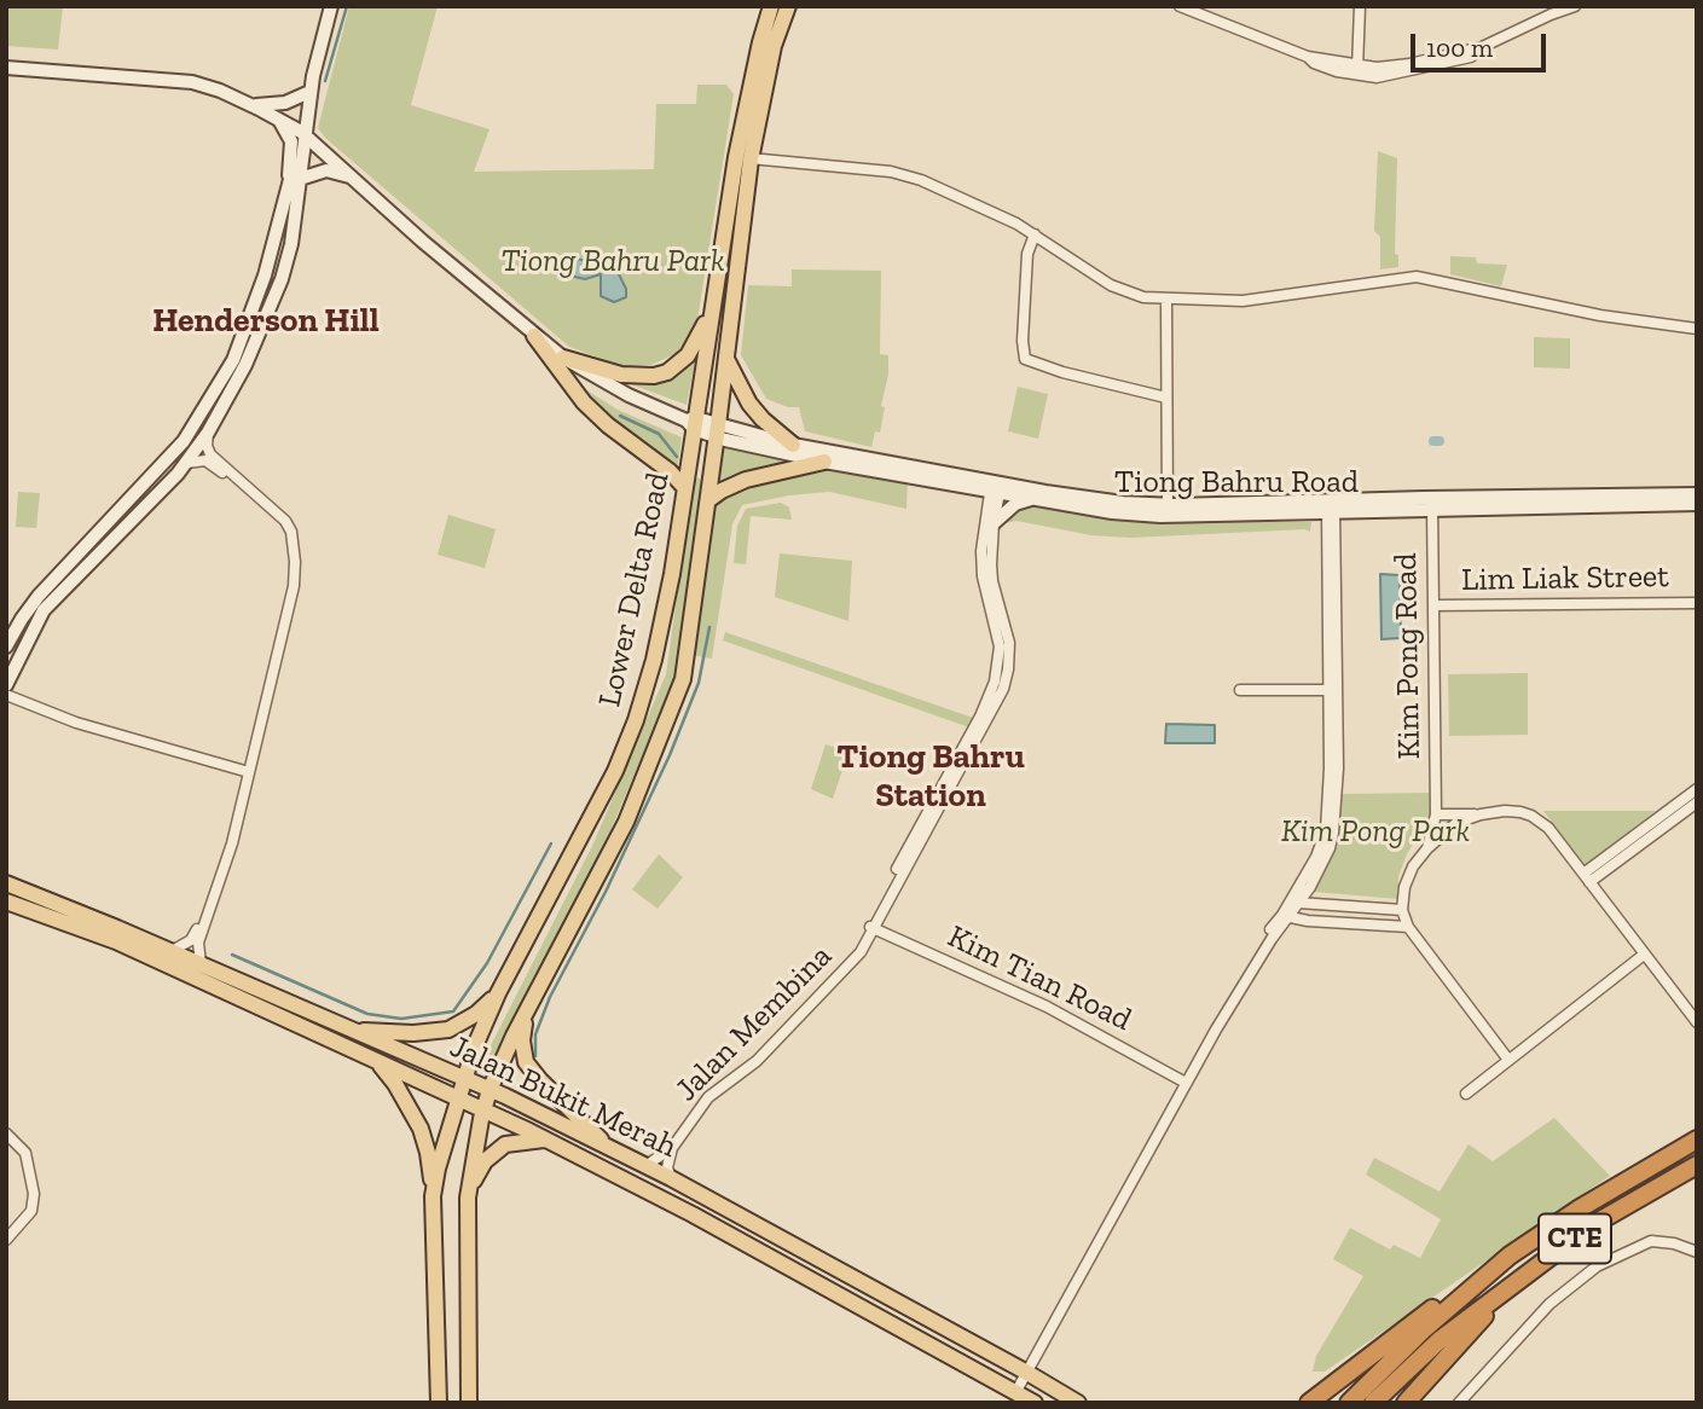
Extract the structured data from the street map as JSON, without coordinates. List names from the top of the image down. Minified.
{"streets":{"highway":["CTE"],"main road":["Tiong Bahru Road","Lower Delta Road","Jalan Bukit Merah"],"street":["Lim Liak Street","Kim Pong Road","Kim Tian Road","Jalan Membina"]},"crossings":[["Tiong Bahru Road","Lower Delta Road"],["Tiong Bahru Road","Kim Pong Road"],["Tiong Bahru Road","Jalan Membina"],["Lim Liak Street","Kim Pong Road"],["Lower Delta Road","Jalan Bukit Merah"],["Kim Tian Road","Jalan Membina"],["Jalan Membina","Jalan Bukit Merah"]],"districts":["Henderson Hill","Tiong Bahru Station"],"parks":["Tiong Bahru Park","Kim Pong Park"],"scale_bar":"100 m"}
